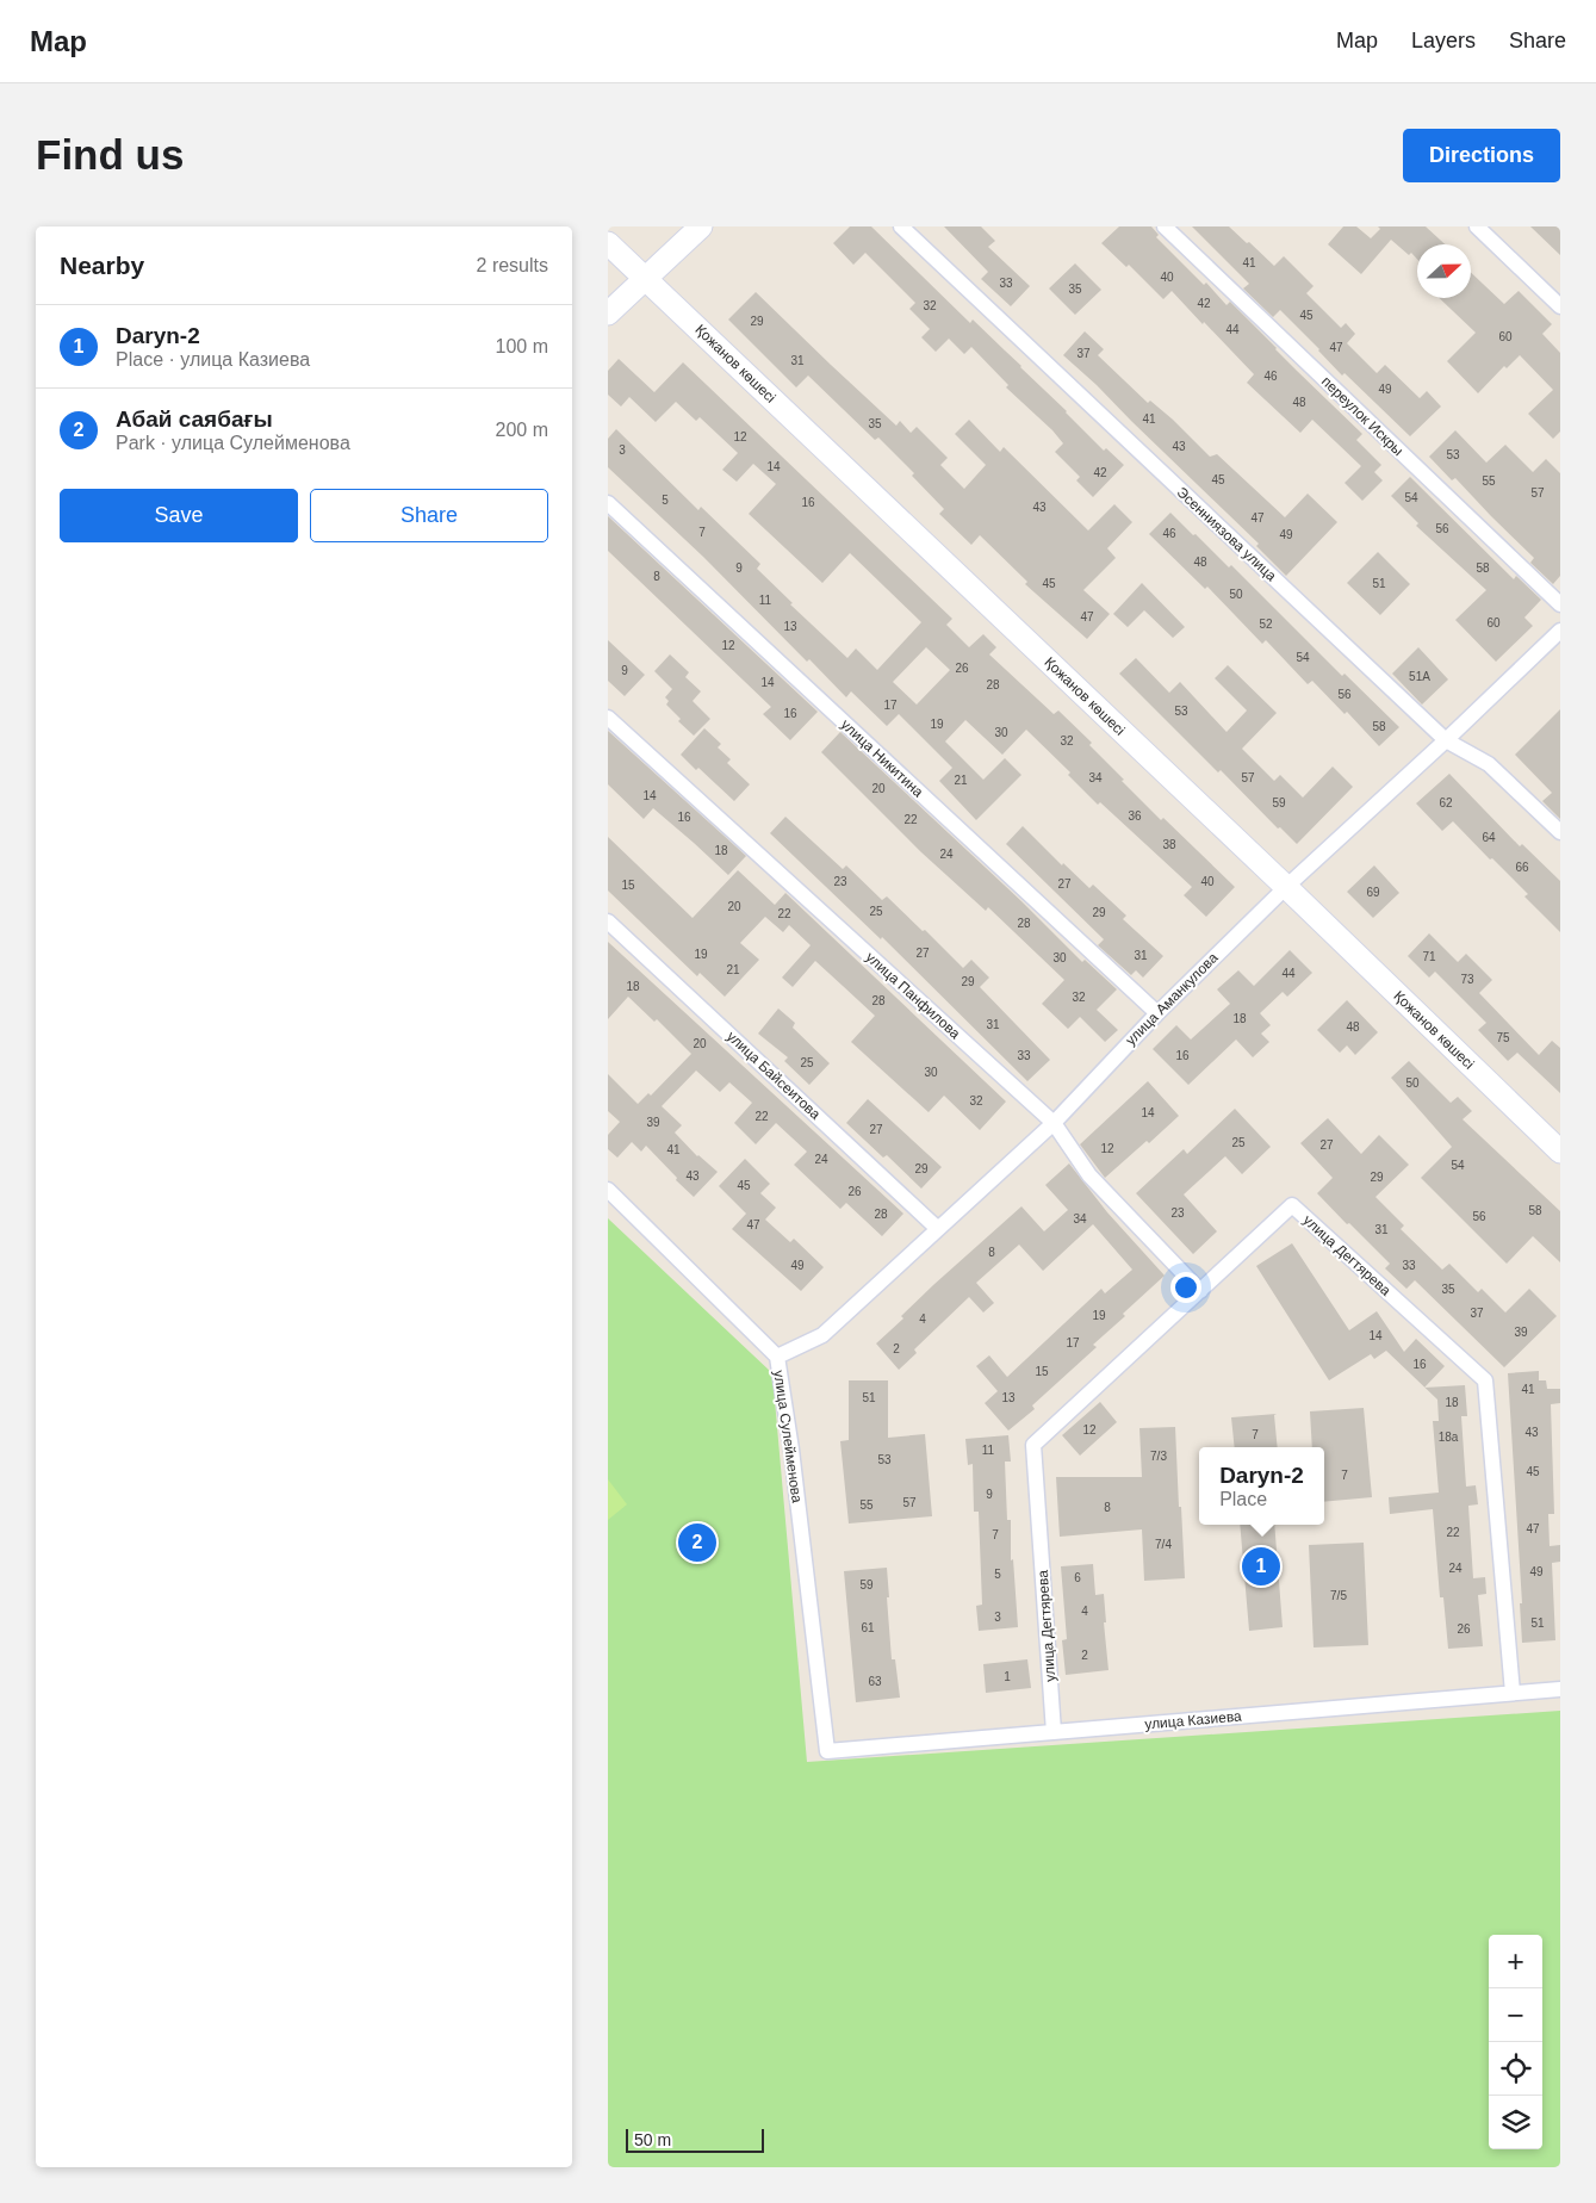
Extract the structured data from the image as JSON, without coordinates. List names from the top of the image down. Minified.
{"streets":{"main road":["Қожанов көшесі"],"street":["переулок Искры","Эсенниязова улица","улица Никитина","улица Панфилова","улица Аманкулова","улица Байсеитова","улица Дегтярева","улица Сулейменова","улица Казиева"]},"crossings":[["Қожанов көшесі","улица Аманкулова"],["Эсенниязова улица","улица Аманкулова"],["улица Никитина","улица Аманкулова"],["улица Панфилова","улица Аманкулова"],["улица Панфилова","улица Дегтярева"],["улица Аманкулова","улица Байсеитова"],["улица Аманкулова","улица Сулейменова"],["улица Дегтярева","улица Казиева"],["улица Сулейменова","улица Казиева"]],"house_numbers":["41","40","33","35","42","32","45","29","44","60","47","37","31","46","49","48","41","35","12","43","3","53","14","42","45","55","57","54","5","16","43","47","56","7","46","49","48","9","58","8","45","51","50","11","47","60","52","13","12","54","26","9","51А","14","28","56","17","53","16","19","58","30","32","34","57","21","20","14","59","62","36","16","22","64","38","18","24","66","23","40","27","15","69","20","25","29","22","28","27","19","31","71","30","21","44","73","29","18","32","28","18","31","48","75","20","33","16","25","30","50","32","14","22","39","27","25","27","12","41","24","54","29","43","29","45","26","58","23","28","56","34","47","31","8","49","33","35","37","19","4","39","14","17","2","16","15","41","51","13","18","12","43","7","18а","11","7/3","53","45","7","9","57","55","8","47","22","7","7/4","24","49","5","6","59","7/5","4","3","51","61","26","2","1","63"],"scale_bar":"50 m","north":"right","page":{"header":"Map","nav":["Map","Layers","Share"],"buttons":["Directions",["Save","Share"]],"title":"Find us","heading":["Nearby","2 results"],"list":[{"mark":"1","name":"Daryn-2","note":"Place · улица Казиева","value":"100 m"},{"mark":"2","name":"Абай саябағы","note":"Park · улица Сулейменова","value":"200 m"}],"popup":["Daryn-2","Place"],"pins":["2","1"],"map_buttons":["+","−"],"scale":"50 m"}}
